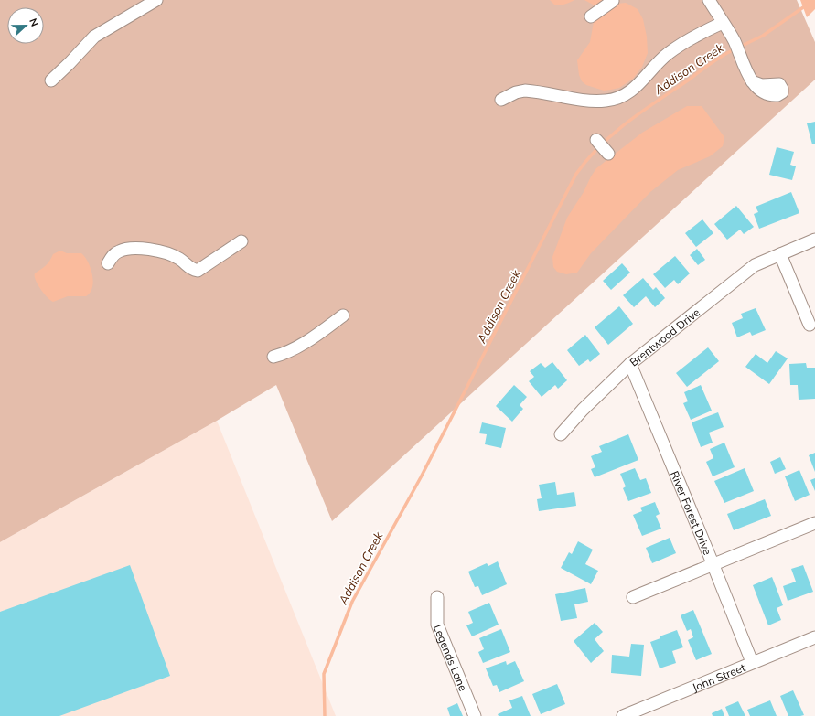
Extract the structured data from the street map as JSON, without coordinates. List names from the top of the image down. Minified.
{"streets":{"street":["Brentwood Drive","River Forest Drive","Legends Lane","John Street"]},"crossings":[["Brentwood Drive","River Forest Drive"],["River Forest Drive","John Street"]],"water":["Addison Creek"],"north":"right"}
